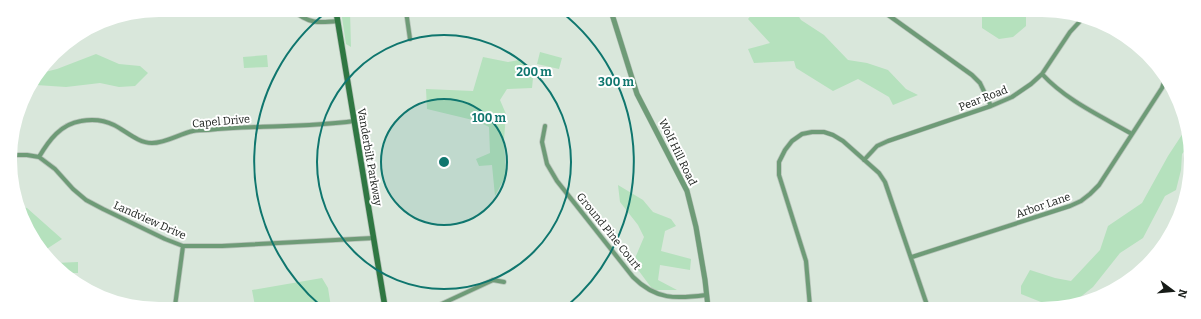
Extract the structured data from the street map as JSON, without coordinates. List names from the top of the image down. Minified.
{"streets":{"main road":["Vanderbilt Parkway"],"street":["Pear Road","Capel Drive","Wolf Hill Road","Arbor Lane","Landview Drive","Ground Pine Court"]},"crossings":[["Capel Drive","Vanderbilt Parkway"],["Capel Drive","Landview Drive"],["Wolf Hill Road","Ground Pine Court"],["Vanderbilt Parkway","Landview Drive"]],"north":"right","rings":["200 m","300 m","100 m"]}
